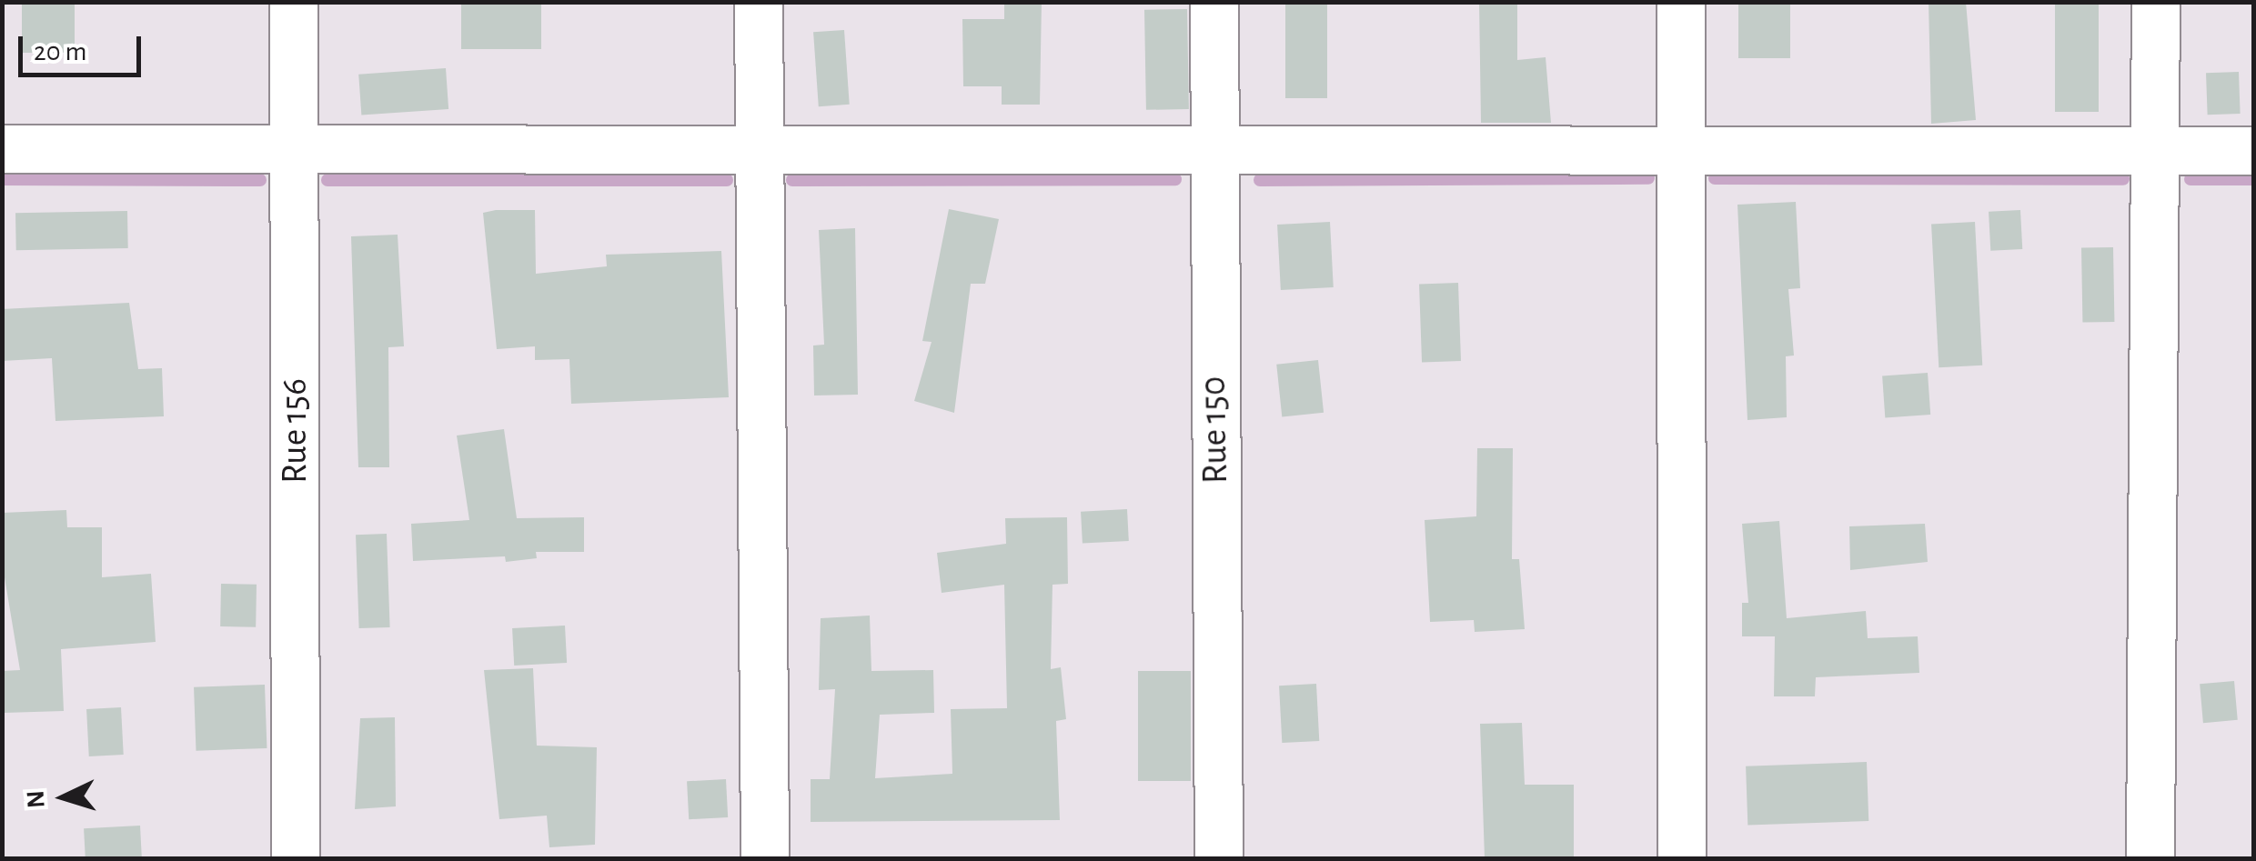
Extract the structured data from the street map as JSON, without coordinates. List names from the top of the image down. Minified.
{"streets":{"street":["Rue 150","Rue 156"]},"scale_bar":"20 m","north":"left"}
